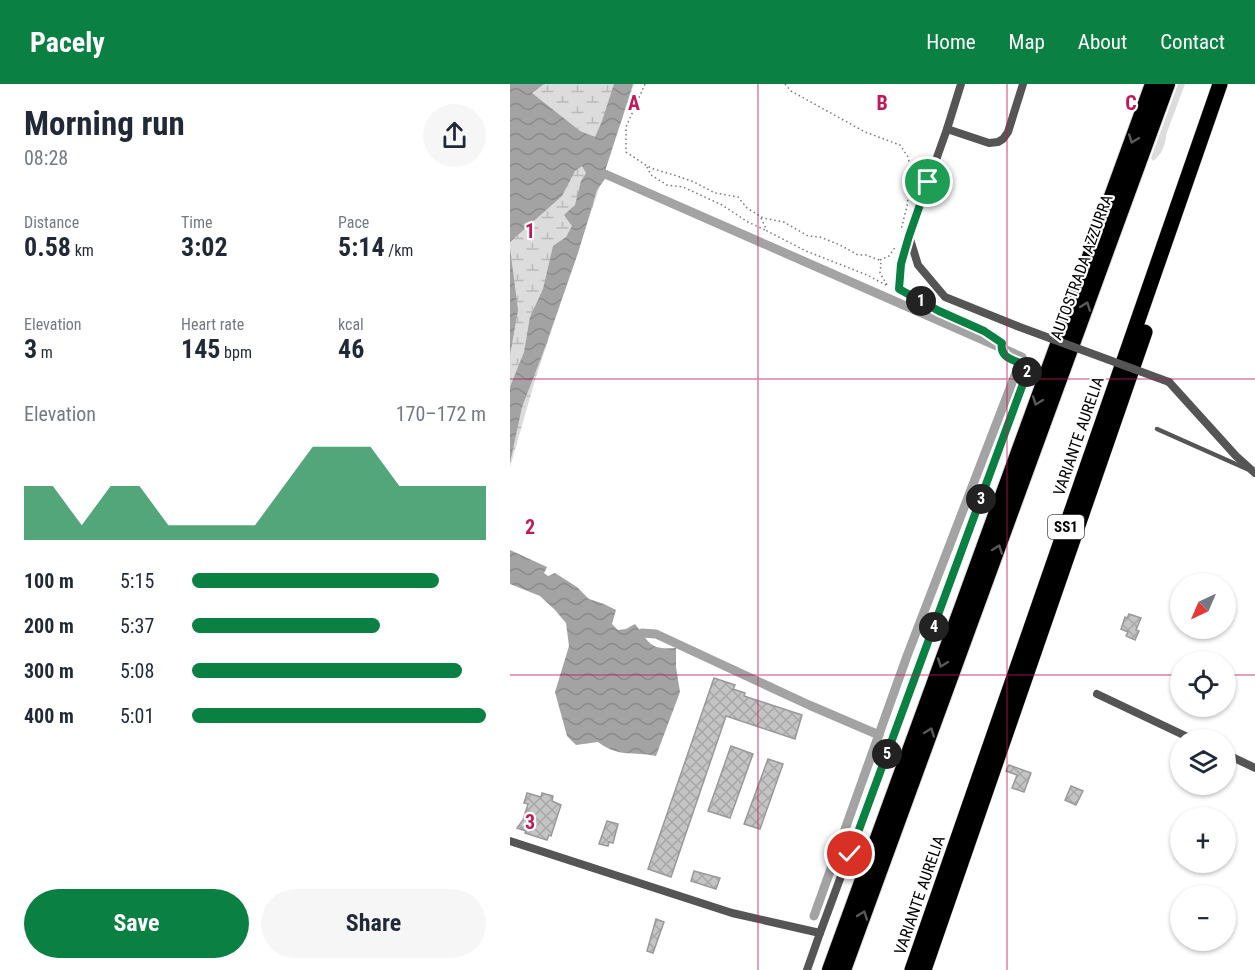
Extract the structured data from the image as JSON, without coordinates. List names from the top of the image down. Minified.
{"streets":{"highway":["AUTOSTRADA AZZURRA","VARIANTE AURELIA","SS1"]},"north":"bottom left","page":{"header":"Pacely","nav":["Home","Map","About","Contact"],"heading":["Morning run","08:28"],"stats":[["Distance","0.58 km"],["Time","3:02"],["Pace","5:14 /km"],["Elevation","3 m"],["Heart rate","145 bpm"],["kcal","46"]],"pins":["1","2","3","4","5"],"chart":["Elevation","170–172 m"],"list":[{"name":"100 m","note":"5:15"},{"name":"200 m","note":"5:37"},{"name":"300 m","note":"5:08"},{"name":"400 m","note":"5:01"}],"map_buttons":["+","−"],"buttons":["Save","Share"]},"grid":{"columns":["A","B","C"],"rows":["1","2","3"]}}
